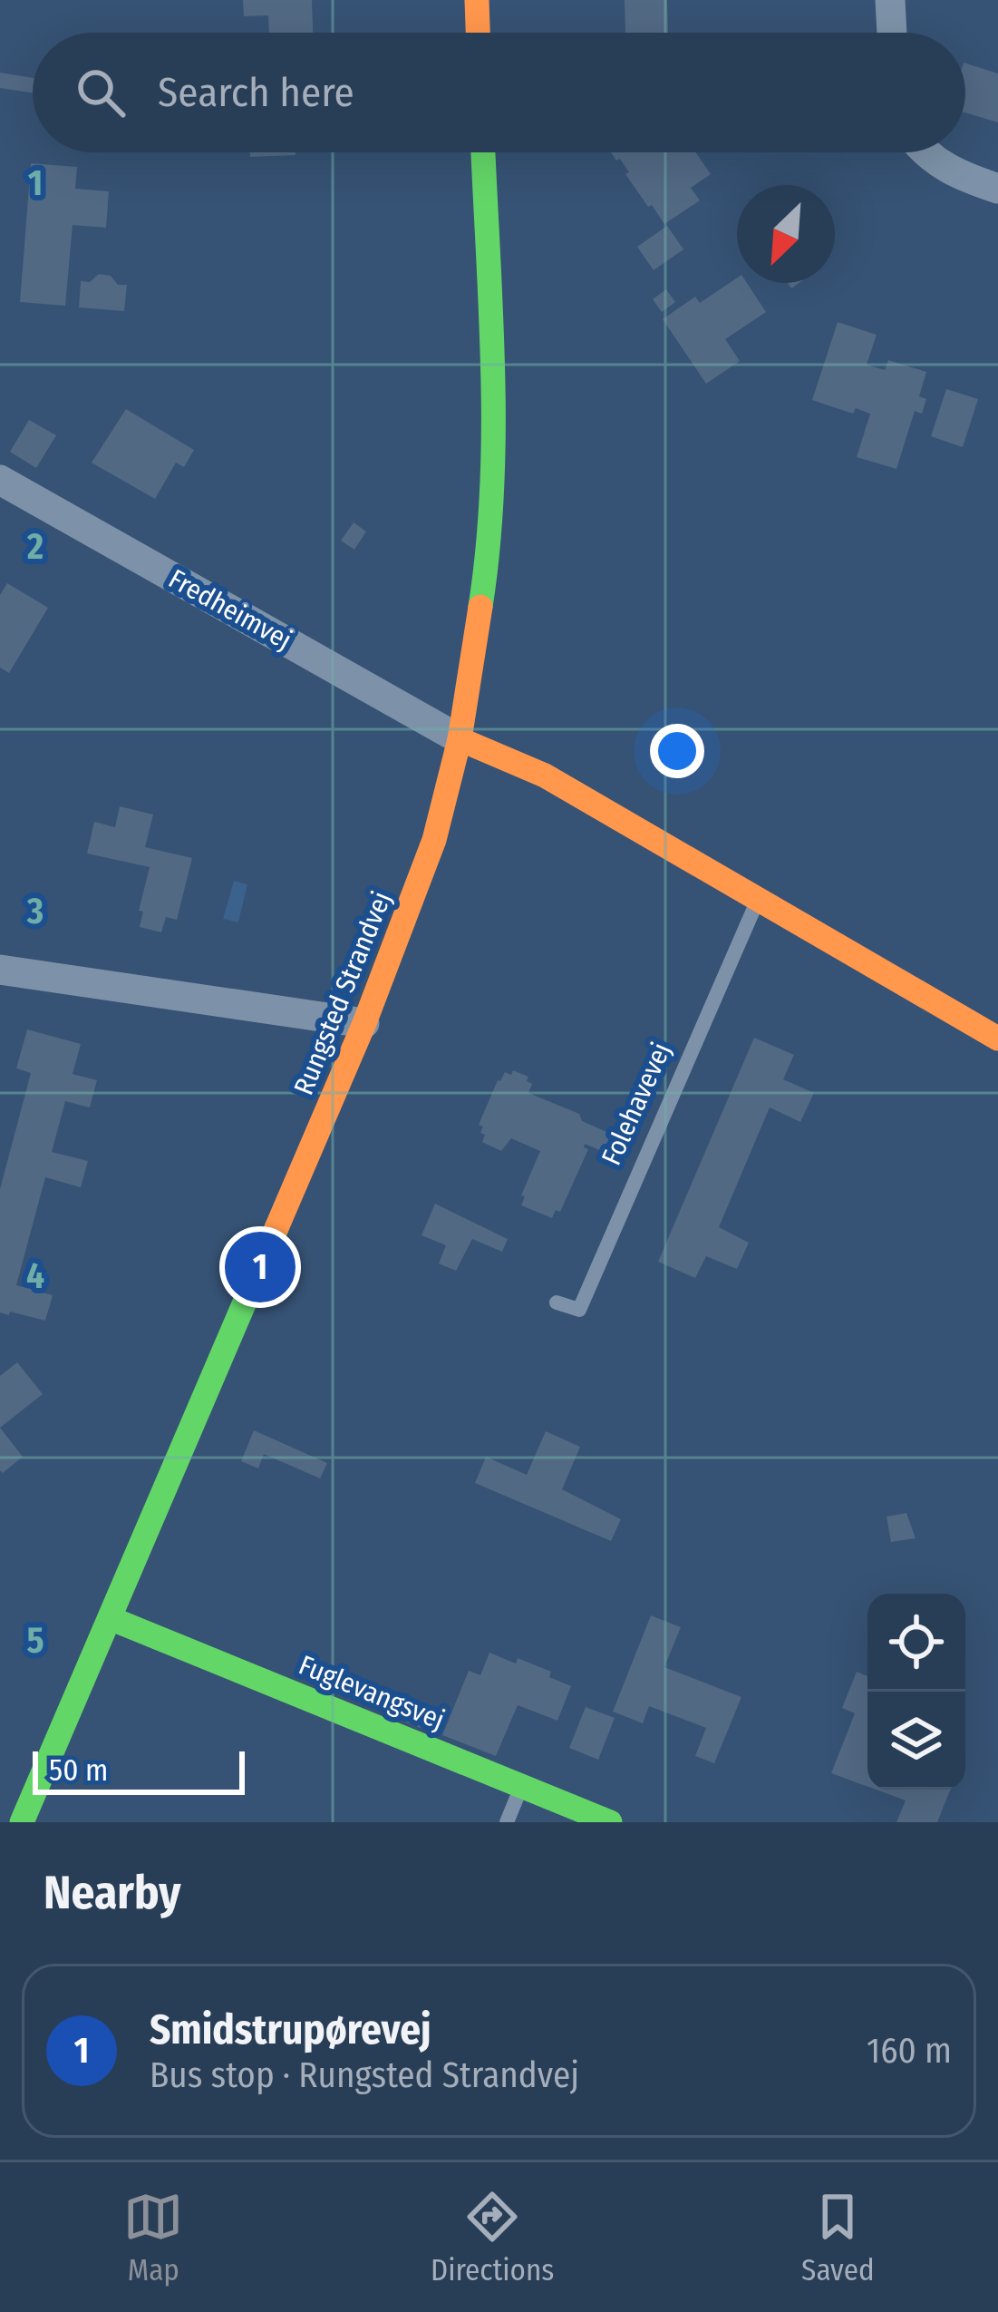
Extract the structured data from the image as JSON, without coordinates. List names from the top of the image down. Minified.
{"streets":{"main road":["Rungsted Strandvej","Fuglevangsvej"],"street":["Fredheimvej"],"lane":["Folehavevej"]},"crossings":[["Fredheimvej","Rungsted Strandvej"],["Rungsted Strandvej","Fuglevangsvej"]],"scale_bar":"50 m","north":"bottom left","page":{"search":"Search here","pins":"1","scale":"50 m","heading":"Nearby","list":[{"mark":"1","name":"Smidstrupørevej","note":"Bus stop · Rungsted Strandvej","value":"160 m"}],"nav":["Map","Directions","Saved"]},"grid":{"rows":["1","2","3","4","5"]}}
